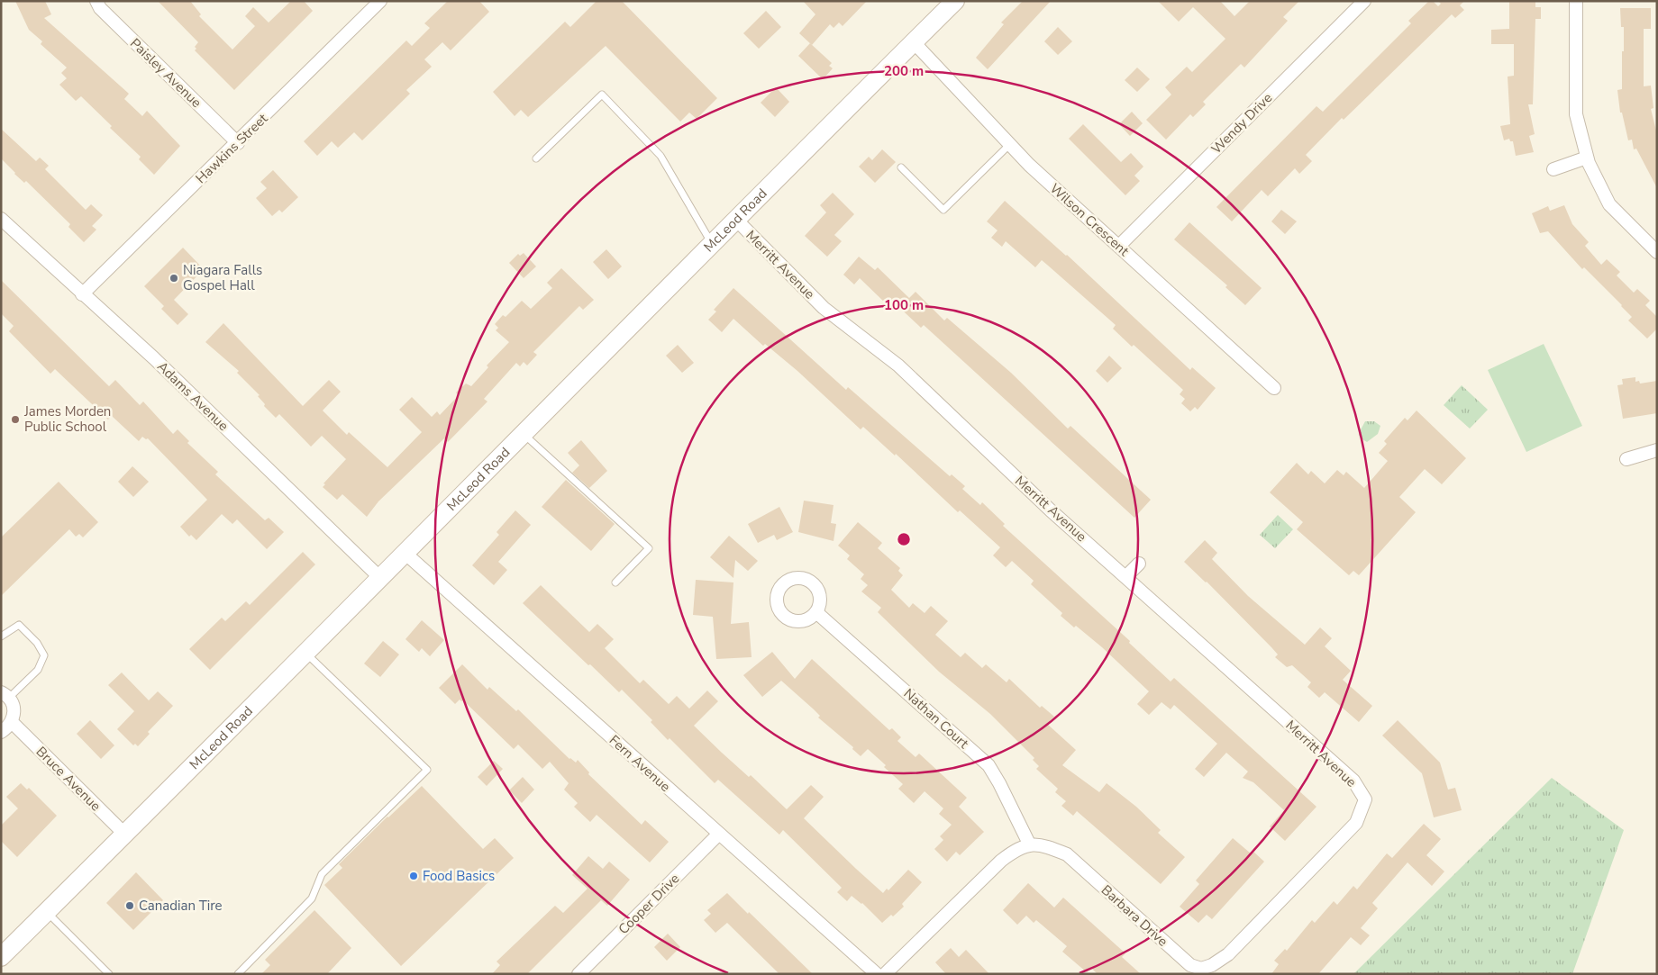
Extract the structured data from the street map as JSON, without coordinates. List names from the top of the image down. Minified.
{"streets":{"main road":["McLeod Road"],"street":["Paisley Avenue","Wendy Drive","Hawkins Street","Wilson Crescent","Merritt Avenue","Adams Avenue","Nathan Court","Fern Avenue","Bruce Avenue","Cooper Drive","Barbara Drive"]},"crossings":[["Paisley Avenue","Hawkins Street"],["Wendy Drive","Wilson Crescent"],["Hawkins Street","Adams Avenue"],["McLeod Road","Wilson Crescent"],["McLeod Road","Merritt Avenue"],["McLeod Road","Adams Avenue"],["McLeod Road","Fern Avenue"],["McLeod Road","Bruce Avenue"],["Merritt Avenue","Barbara Drive"],["Nathan Court","Barbara Drive"],["Fern Avenue","Cooper Drive"]],"places":["Niagara Falls Gospel Hall","James Morden Public School","Food Basics","Canadian Tire"],"rings":["200 m","100 m"]}
